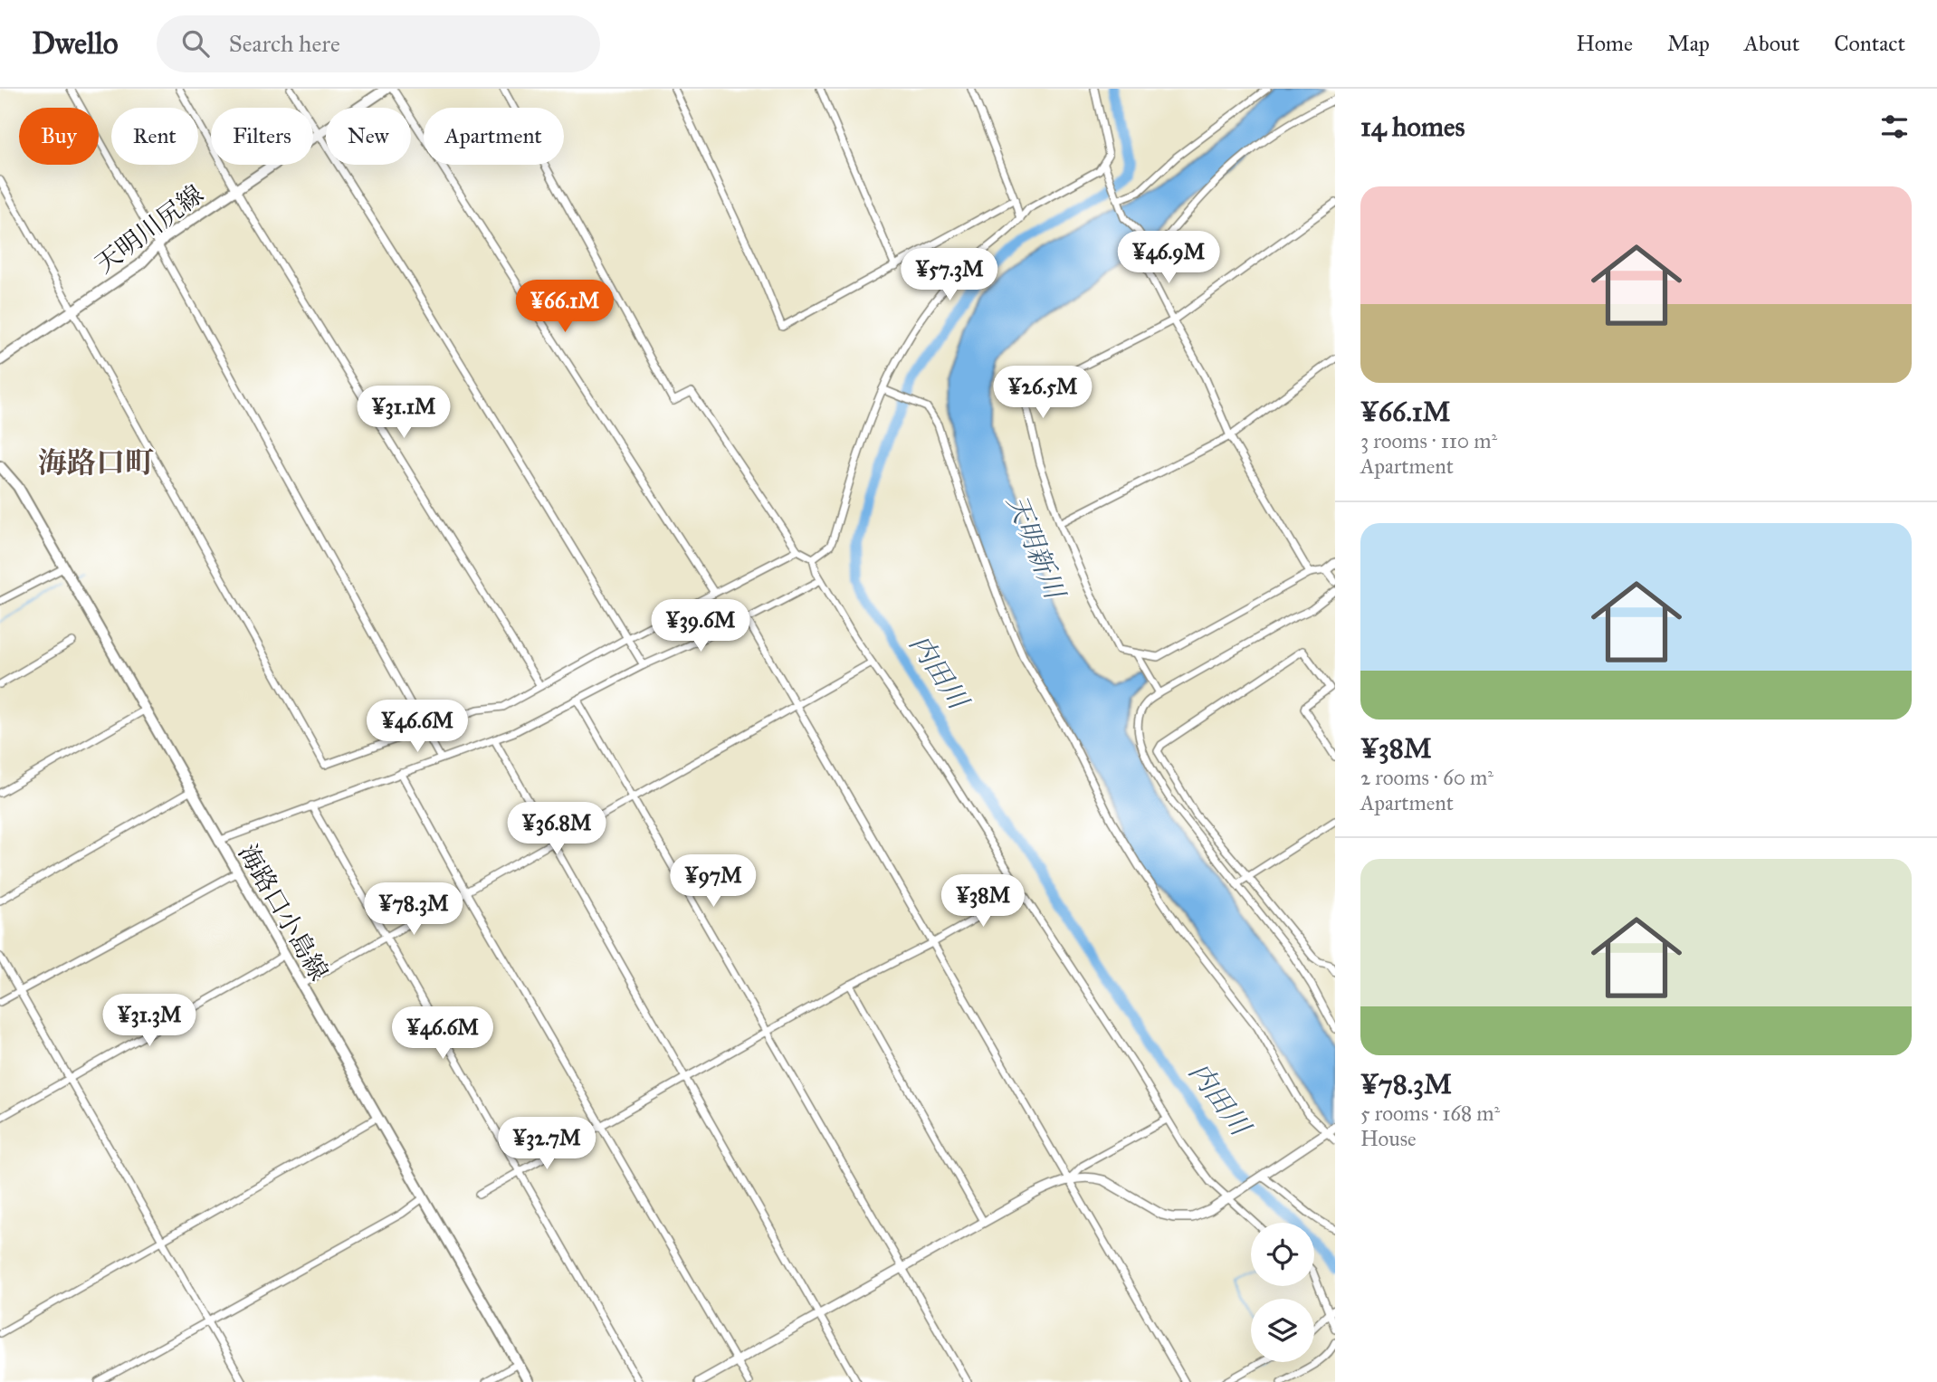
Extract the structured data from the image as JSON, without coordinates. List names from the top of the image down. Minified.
{"streets":{"main road":["天明川尻線","海路口小島線"]},"districts":["海路口町"],"water":["天明新川","内田川"],"page":{"header":"Dwello","search":"Search here","nav":["Home","Map","About","Contact"],"heading":"14 homes","chip":["Buy","Rent","Filters","New","Apartment"],"list":[{"name":"¥66.1M","note":"3 rooms · 110 m² · Apartment"},{"name":"¥38M","note":"2 rooms · 60 m² · Apartment"},{"name":"¥78.3M","note":"5 rooms · 168 m² · House"}],"price":["¥46.9M","¥57.3M","¥66.1M","¥26.5M","¥31.1M","¥39.6M","¥46.6M","¥36.8M","¥97M","¥38M","¥78.3M","¥31.3M","¥46.6M","¥32.7M"]}}
